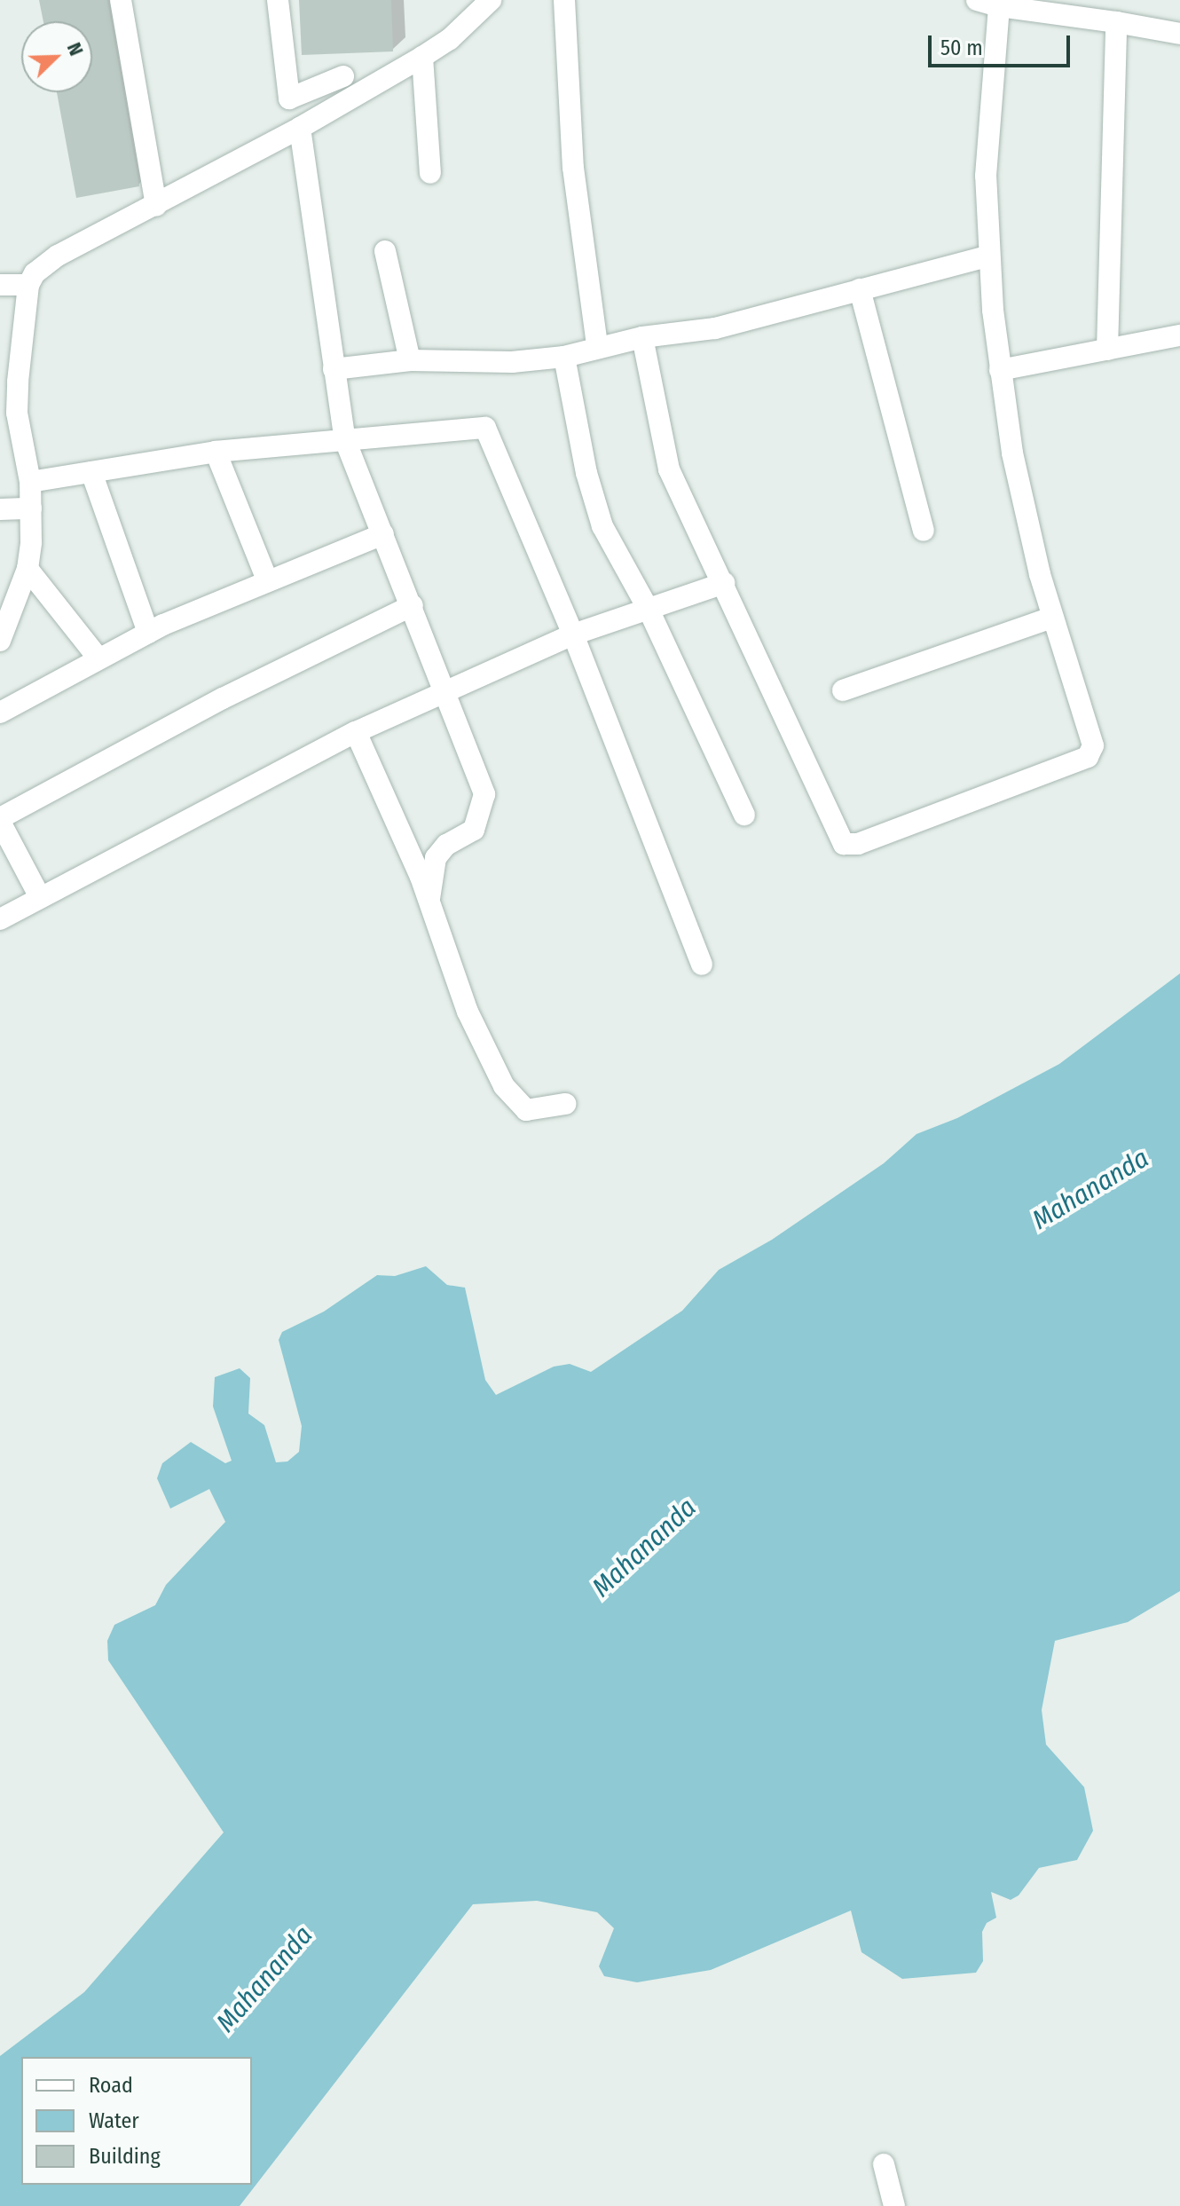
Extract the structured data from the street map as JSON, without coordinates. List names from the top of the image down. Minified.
{"water":["Mahananda"],"legend":["Road","Water","Building"],"scale_bar":"50 m","north":"top right"}
